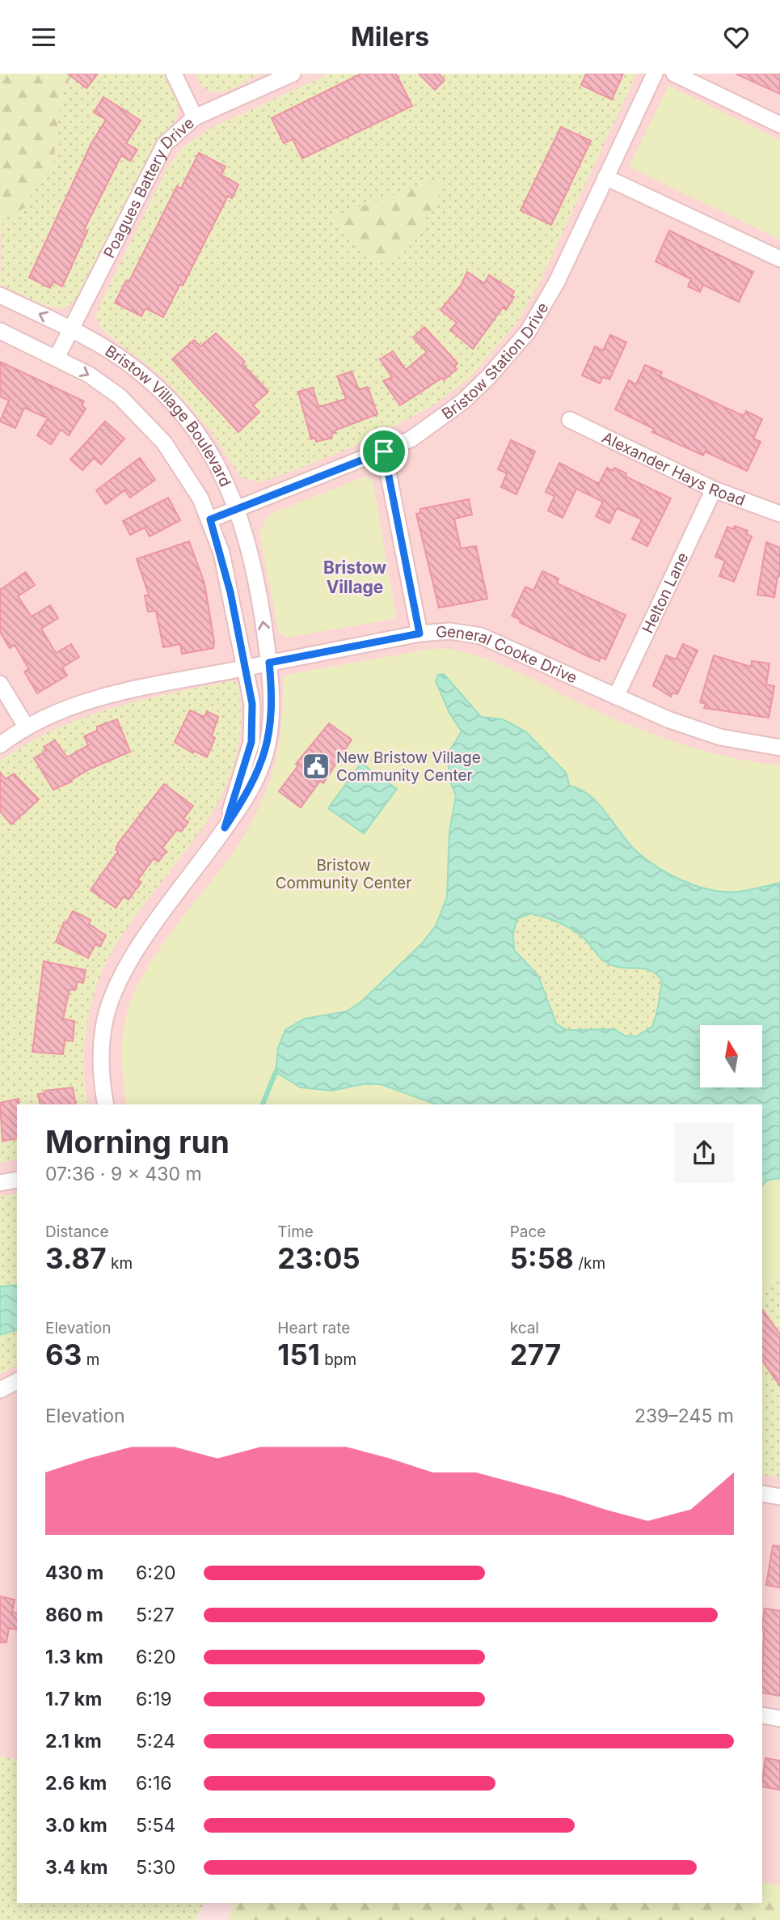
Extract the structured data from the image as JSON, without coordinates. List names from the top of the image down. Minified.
{"streets":{"street":["Poagues Battery Drive","Bristow Station Drive","Bristow Village Boulevard","Alexander Hays Road","Helton Lane","General Cooke Drive"]},"crossings":[["Poagues Battery Drive","Bristow Village Boulevard"],["Bristow Station Drive","Bristow Village Boulevard"],["Bristow Village Boulevard","General Cooke Drive"],["Alexander Hays Road","Helton Lane"],["Helton Lane","General Cooke Drive"]],"districts":["Bristow Village"],"parks":["Bristow Community Center"],"places":{"public building":["New Bristow Village Community Center"]},"north":"top","page":{"header":"Milers","heading":["Morning run","07:36 · 9 × 430 m"],"stats":[["Distance","3.87 km"],["Time","23:05"],["Pace","5:58 /km"],["Elevation","63 m"],["Heart rate","151 bpm"],["kcal","277"]],"chart":["Elevation","239–245 m"],"list":[{"name":"430 m","note":"6:20"},{"name":"860 m","note":"5:27"},{"name":"1.3 km","note":"6:20"},{"name":"1.7 km","note":"6:19"},{"name":"2.1 km","note":"5:24"},{"name":"2.6 km","note":"6:16"},{"name":"3.0 km","note":"5:54"},{"name":"3.4 km","note":"5:30"}]}}
